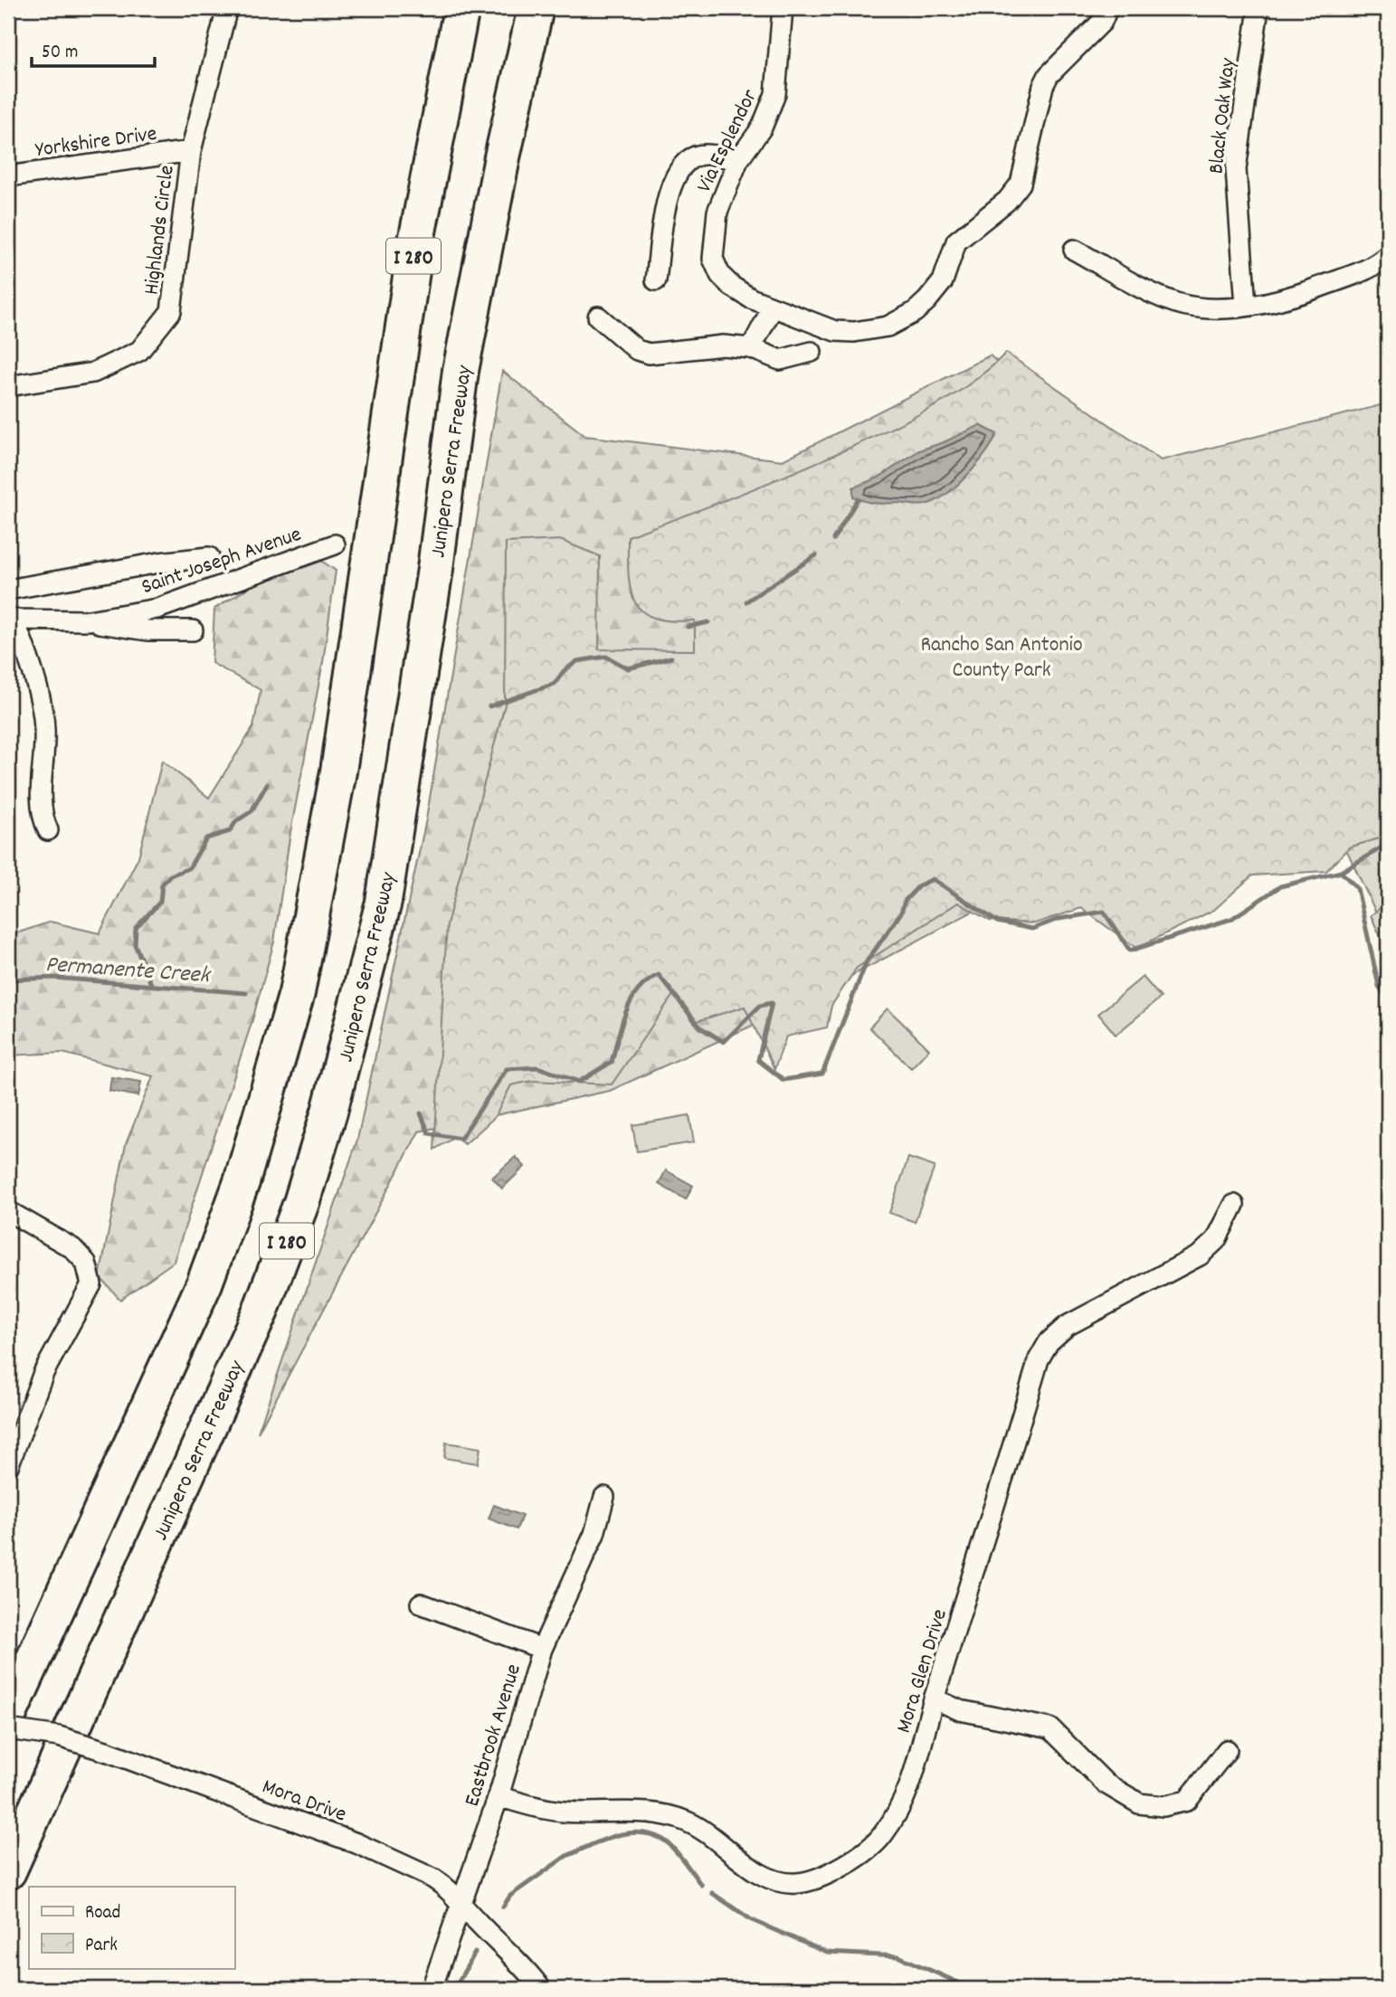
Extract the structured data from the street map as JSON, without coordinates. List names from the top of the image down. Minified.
{"streets":{"highway":["I 280","Junipero Serra Freeway"],"street":["Black Oak Way","Yorkshire Drive","Via Esplendor","Highlands Circle","Saint Joseph Avenue","Mora Glen Drive","Eastbrook Avenue","Mora Drive"]},"crossings":[["Yorkshire Drive","Highlands Circle"],["Mora Glen Drive","Eastbrook Avenue"],["Eastbrook Avenue","Mora Drive"]],"water":["Permanente Creek"],"parks":["Rancho San Antonio County Park"],"legend":["Road","Park"],"scale_bar":"50 m"}
